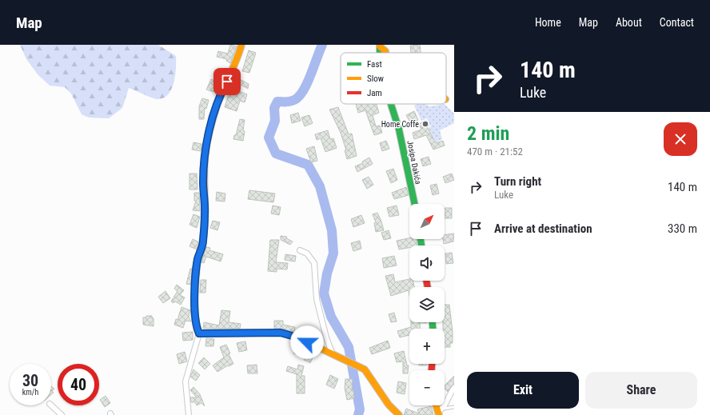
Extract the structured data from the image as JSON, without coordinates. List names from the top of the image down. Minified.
{"streets":{"street":["Josipa Dakića"]},"places":["Home Coffe"],"legend":["Fast","Slow","Jam"],"north":"top right","page":{"header":"Map","nav":["Home","Map","About","Contact"],"turn":["140 m","Luke"],"heading":["2 min","470 m · 21:52"],"list":[{"name":"Turn right","note":"Luke","value":"140 m"},{"name":"Arrive at destination","value":"330 m"}],"map_buttons":["+","−"],"speed":"30 km/h","limit":"40","buttons":["Exit","Share"]}}
